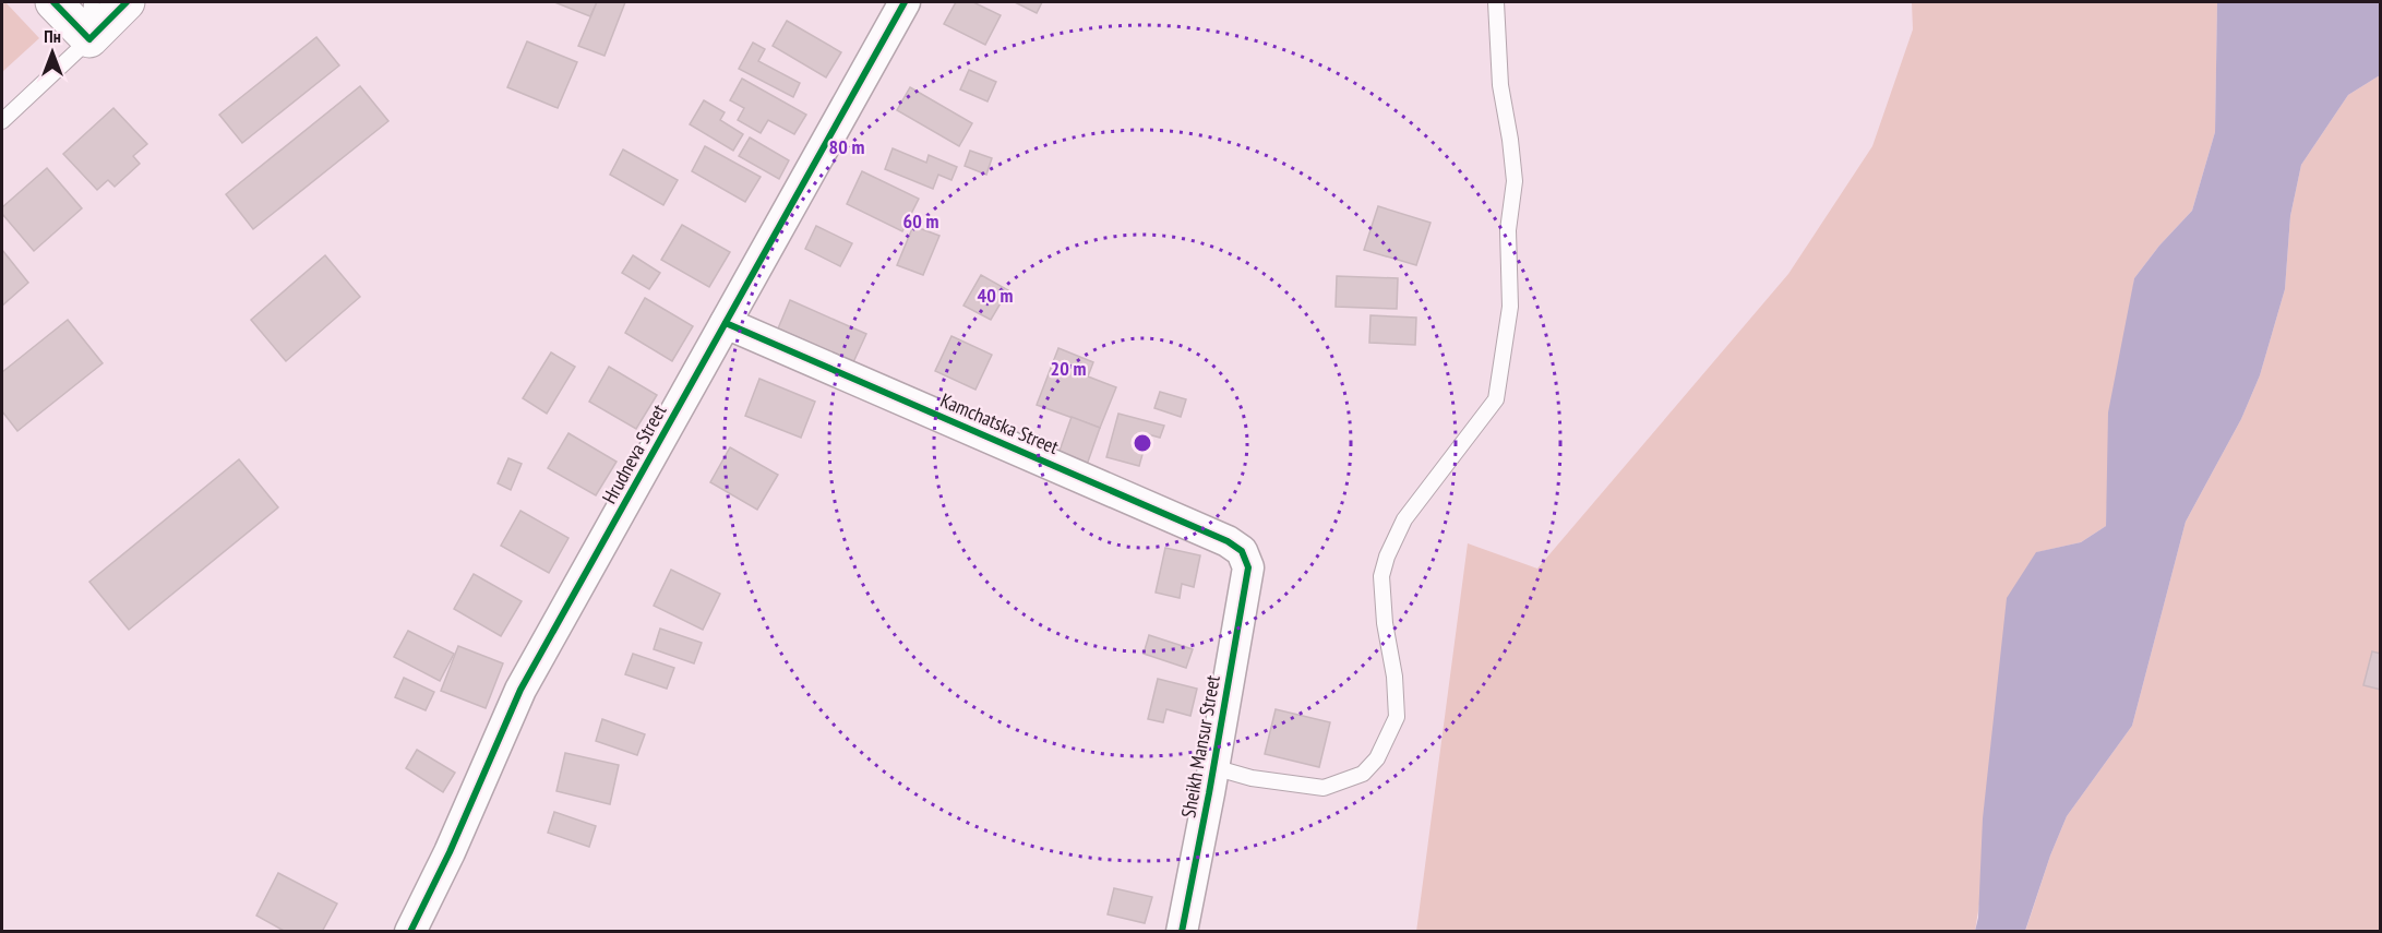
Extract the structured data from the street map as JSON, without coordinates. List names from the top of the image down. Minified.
{"streets":{"street":["Kamchatska Street","Hrudneva Street","Sheikh Mansur Street"]},"crossings":[["Kamchatska Street","Hrudneva Street"],["Kamchatska Street","Sheikh Mansur Street"]],"north":"top","rings":["80 m","60 m","40 m","20 m"]}
